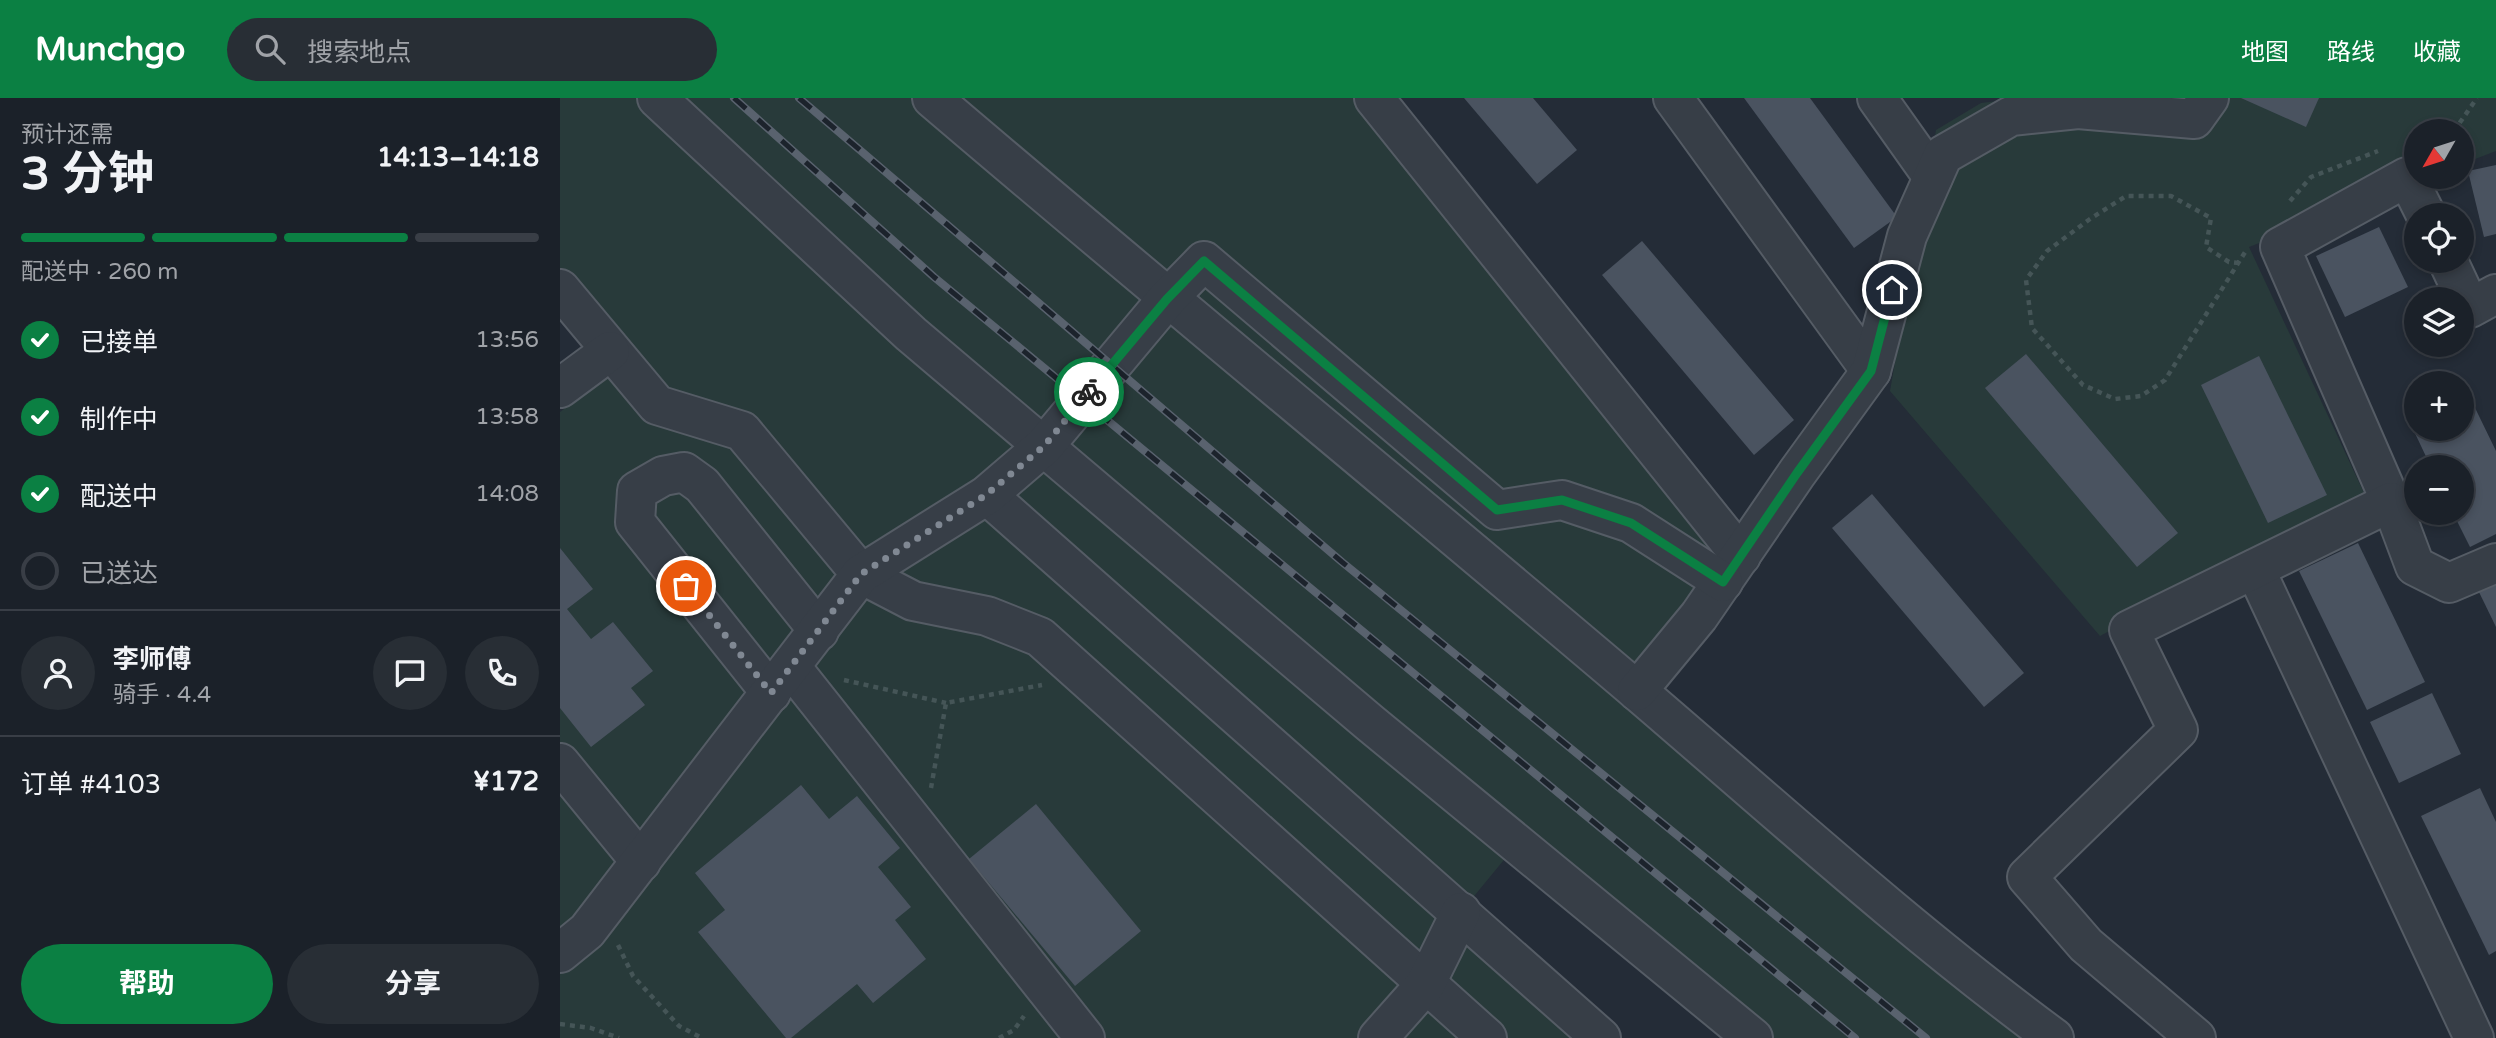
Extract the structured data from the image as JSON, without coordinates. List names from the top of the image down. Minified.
{"north":"bottom left","page":{"header":"Munchgo","search":"搜索地点","nav":["地图","路线","收藏"],"heading":["3 分钟","预计还需","14:13–14:18"],"panel":["李师傅","骑手 · 4.4","订单 #4103","¥172"],"map_buttons":["+","−"],"bar":"配送中 · 260 m","list":[["已接单","13:56"],["制作中","13:58"],["配送中","14:08"],"已送达"],"buttons":["帮助","分享"]}}
